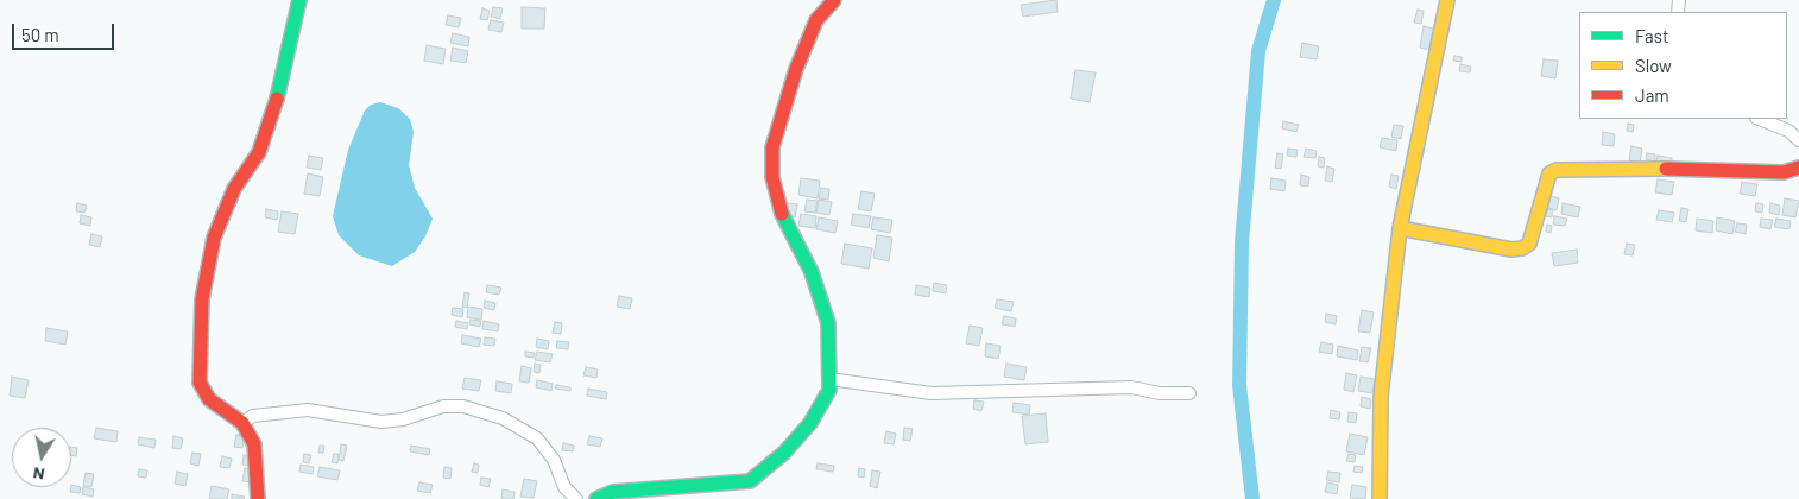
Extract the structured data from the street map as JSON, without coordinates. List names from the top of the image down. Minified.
{"legend":["Fast","Slow","Jam"],"scale_bar":"50 m","north":"bottom"}
